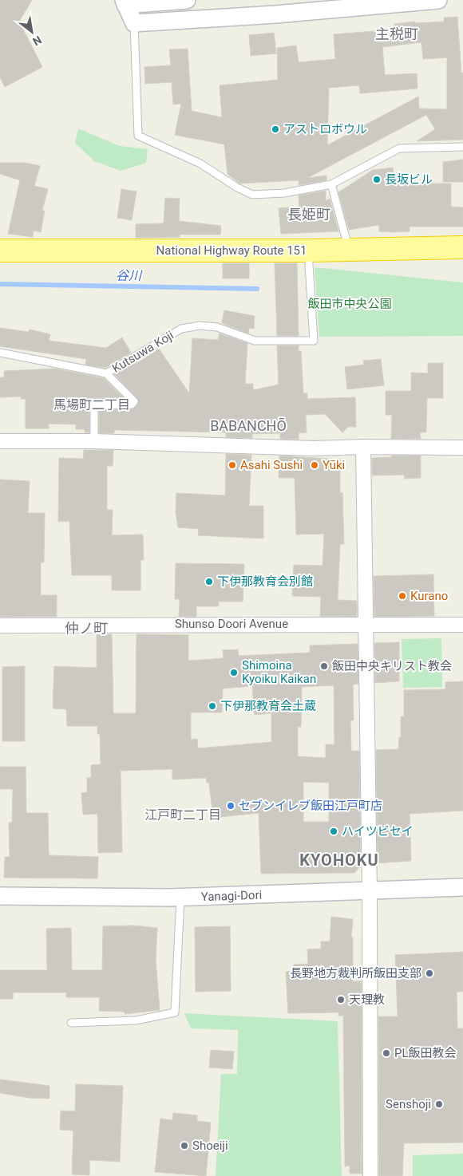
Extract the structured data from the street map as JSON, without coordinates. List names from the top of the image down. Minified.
{"streets":{"highway":["National Highway Route 151"],"street":["Shunso Doori Avenue","Yanagi-Dori"],"lane":["Kutsuwa Koji"]},"crossings":[["National Highway Route 151","Kutsuwa Koji"]],"districts":["主税町","長姫町","馬場町二丁目","BABANCHŌ","仲ノ町","江戸町二丁目","KYOHOKU"],"water":["谷川"],"parks":["飯田市中央公園"],"places":["アストロボウル","長坂ビル","Asahi Sushi","Yūki","下伊那教育会別館","Kurano","飯田中央キリスト教会","Shimoina Kyoiku Kaikan","下伊那教育会土蔵","セブンイレブ飯田江戸町店","ハイツビセイ","長野地方裁判所飯田支部","天理教","PL飯田教会","Senshoji","Shoeiji"],"north":"bottom right"}
